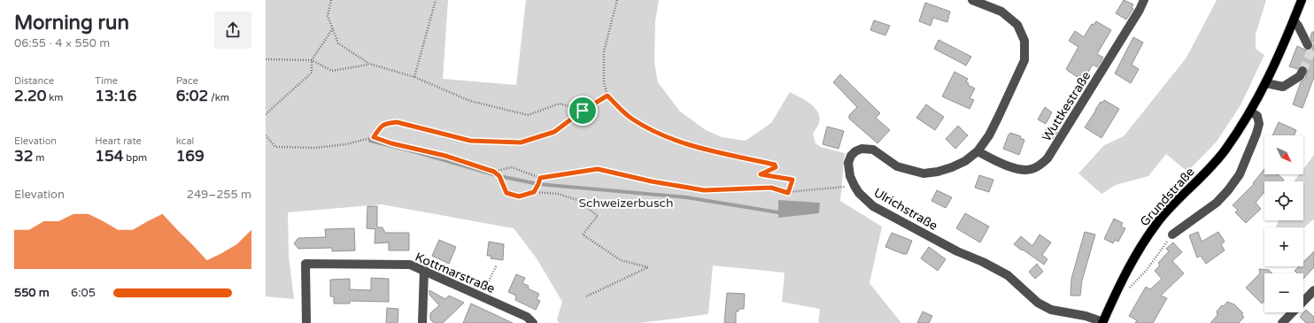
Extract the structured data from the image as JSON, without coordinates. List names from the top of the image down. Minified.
{"streets":{"main road":["Grundstraße"],"street":["Wuttkestraße","Ulrichstraße","Kottmarstraße"]},"crossings":[["Wuttkestraße","Ulrichstraße"],["Grundstraße","Ulrichstraße"]],"parks":["Schweizerbusch"],"north":"bottom right","page":{"heading":["Morning run","06:55 · 4 × 550 m"],"stats":[["Distance","2.20 km"],["Time","13:16"],["Pace","6:02 /km"],["Elevation","32 m"],["Heart rate","154 bpm"],["kcal","169"]],"map_buttons":["+","−"],"chart":["Elevation","249–255 m"],"list":[{"name":"550 m","note":"6:05"}]}}
